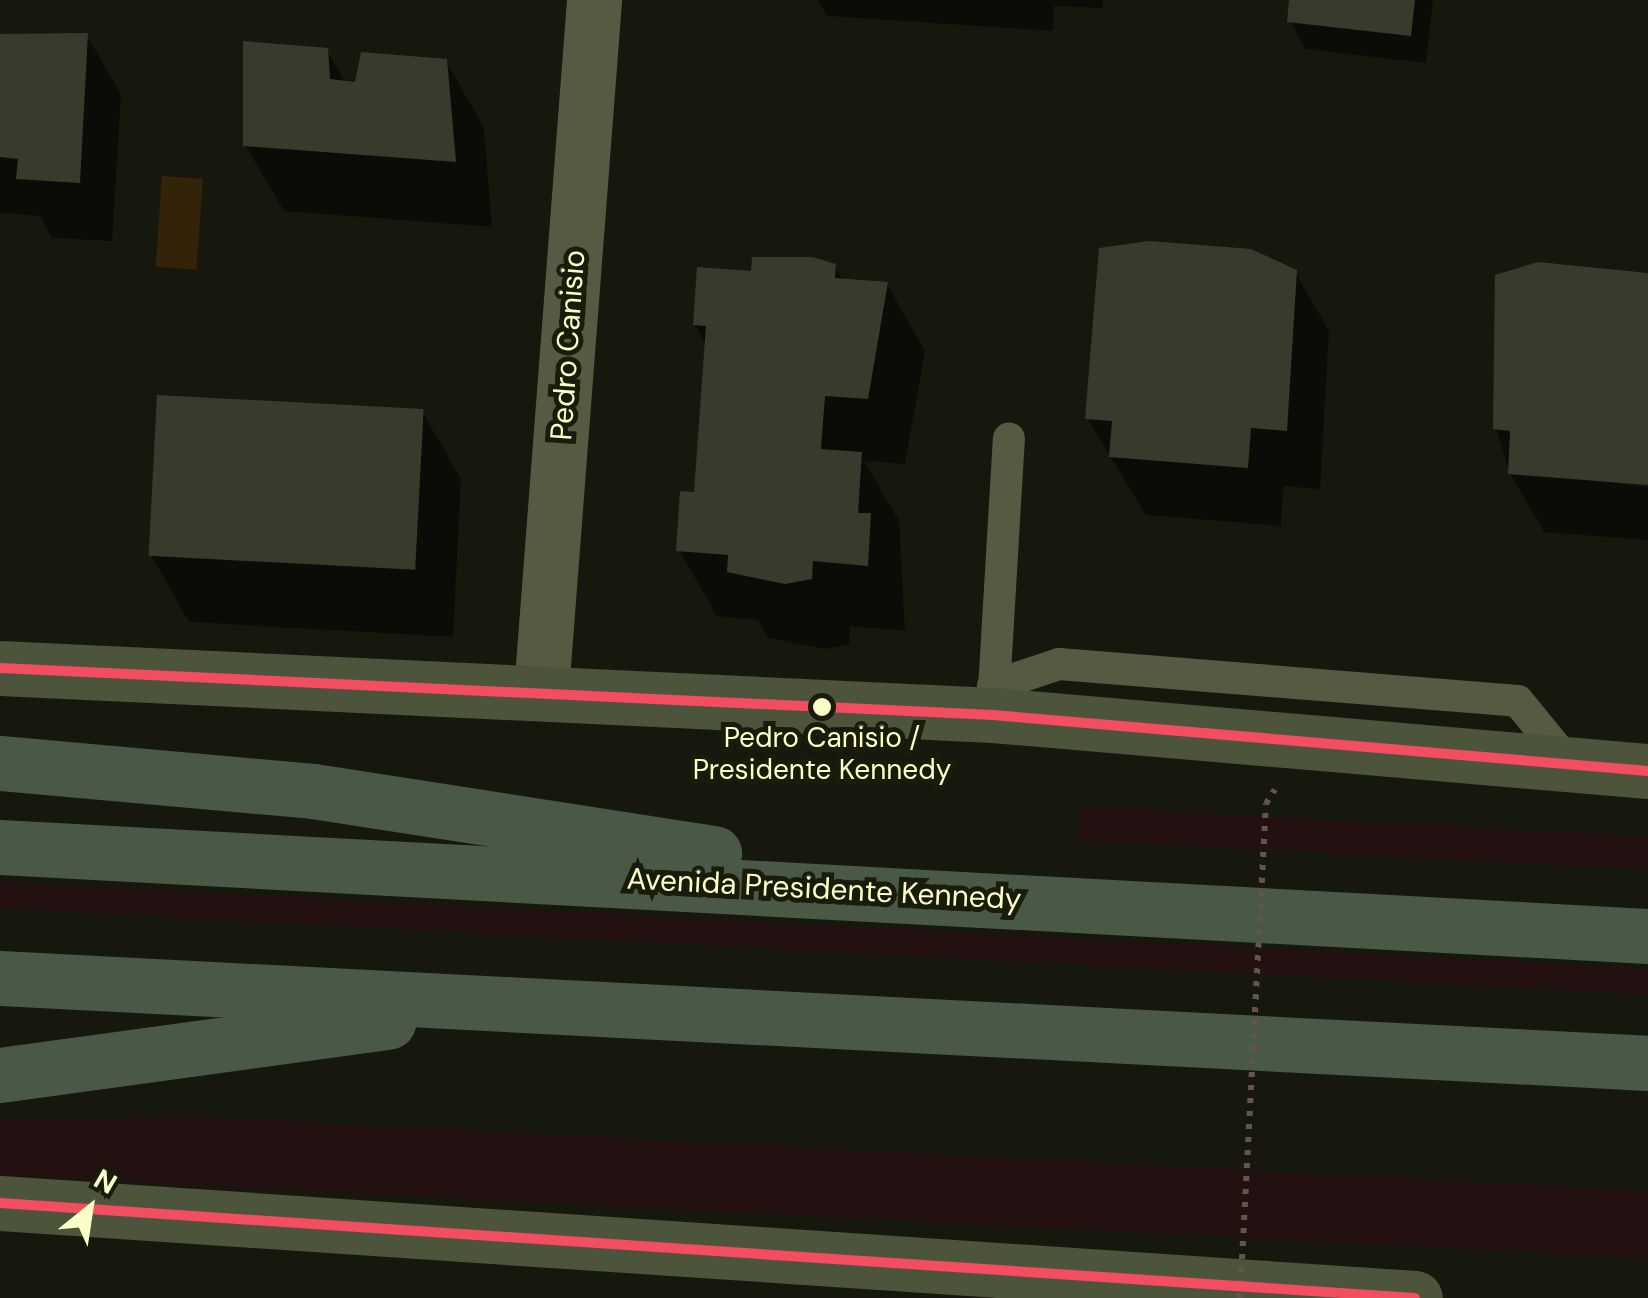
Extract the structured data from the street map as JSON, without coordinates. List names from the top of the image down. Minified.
{"streets":{"highway":["Avenida Presidente Kennedy"],"street":["Pedro Canisio"]},"places":["Pedro Canisio / Presidente Kennedy"],"north":"top right"}
